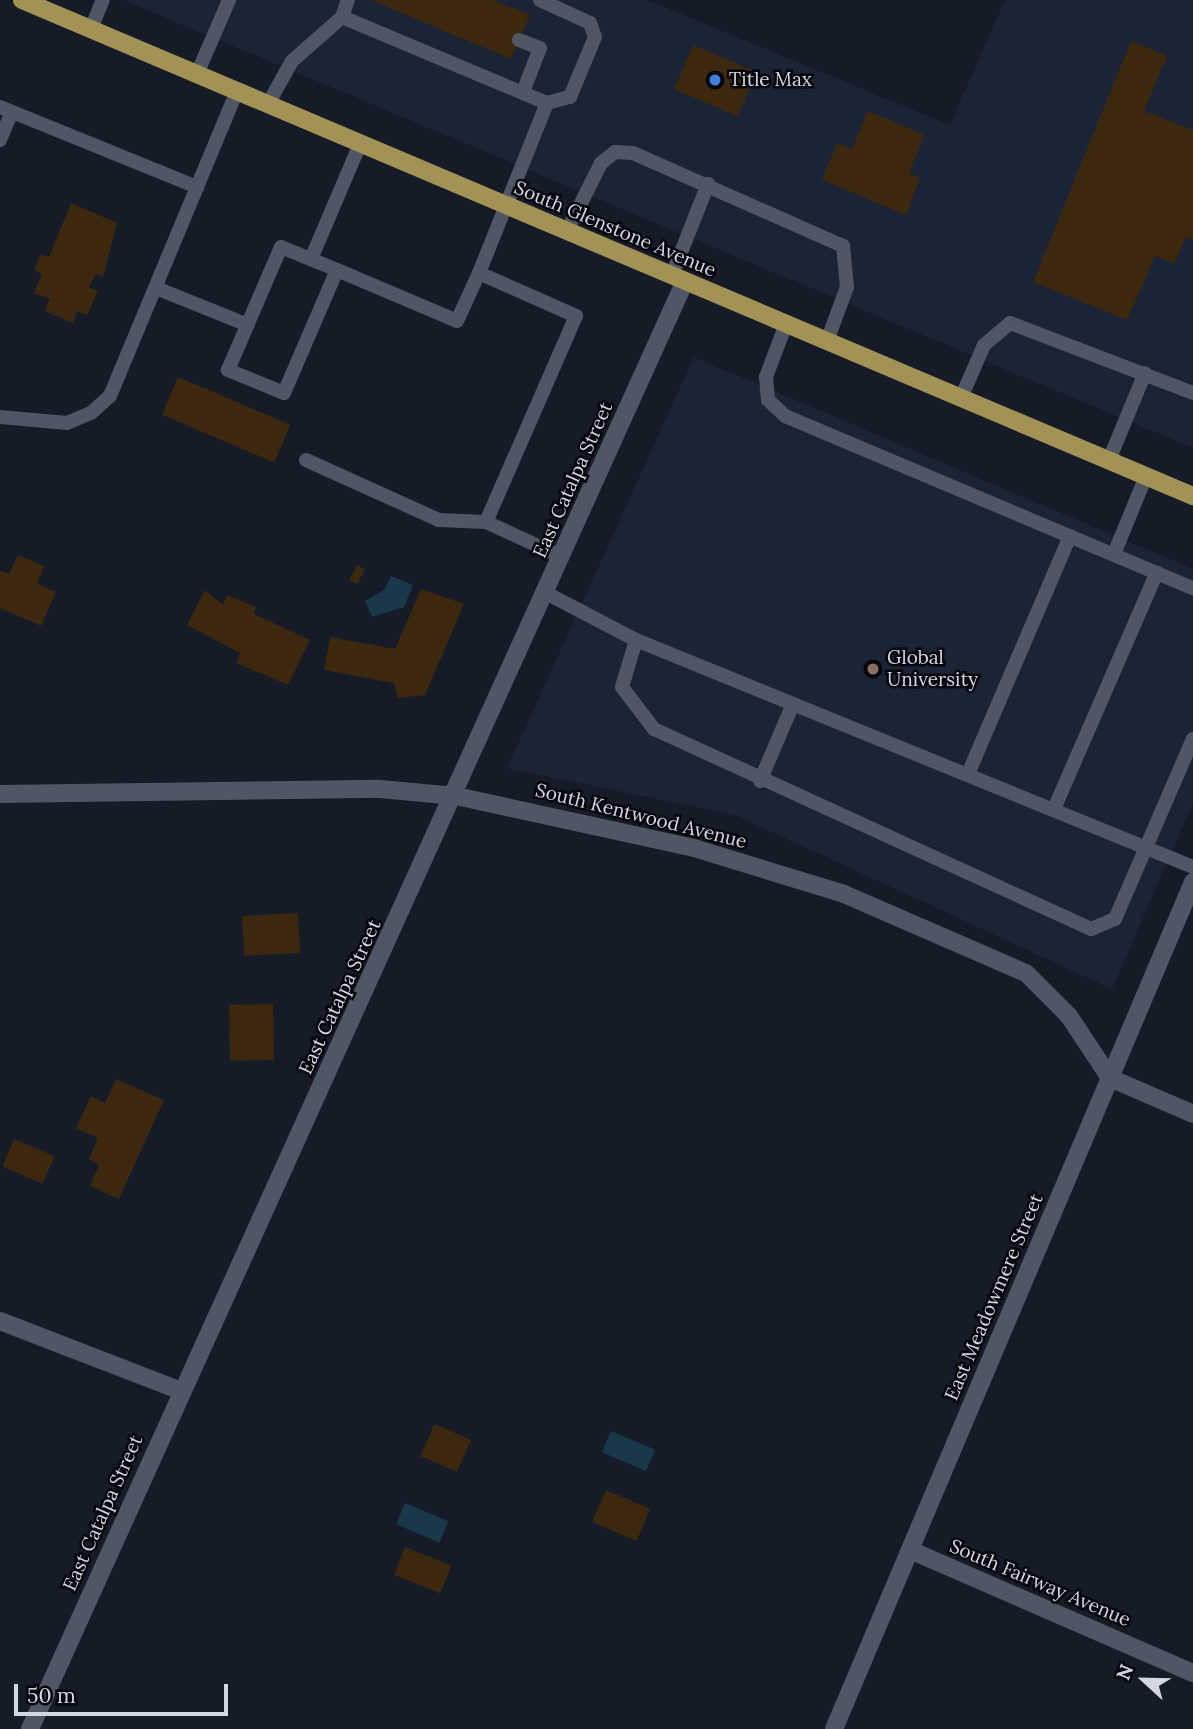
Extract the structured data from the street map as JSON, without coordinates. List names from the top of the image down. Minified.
{"streets":{"main road":["South Glenstone Avenue"],"street":["East Catalpa Street","South Kentwood Avenue","East Meadowmere Street","South Fairway Avenue"]},"crossings":[["South Glenstone Avenue","East Catalpa Street"],["East Catalpa Street","South Kentwood Avenue"],["South Kentwood Avenue","East Meadowmere Street"],["East Meadowmere Street","South Fairway Avenue"]],"places":["Title Max","Global University"],"scale_bar":"50 m","north":"left"}
